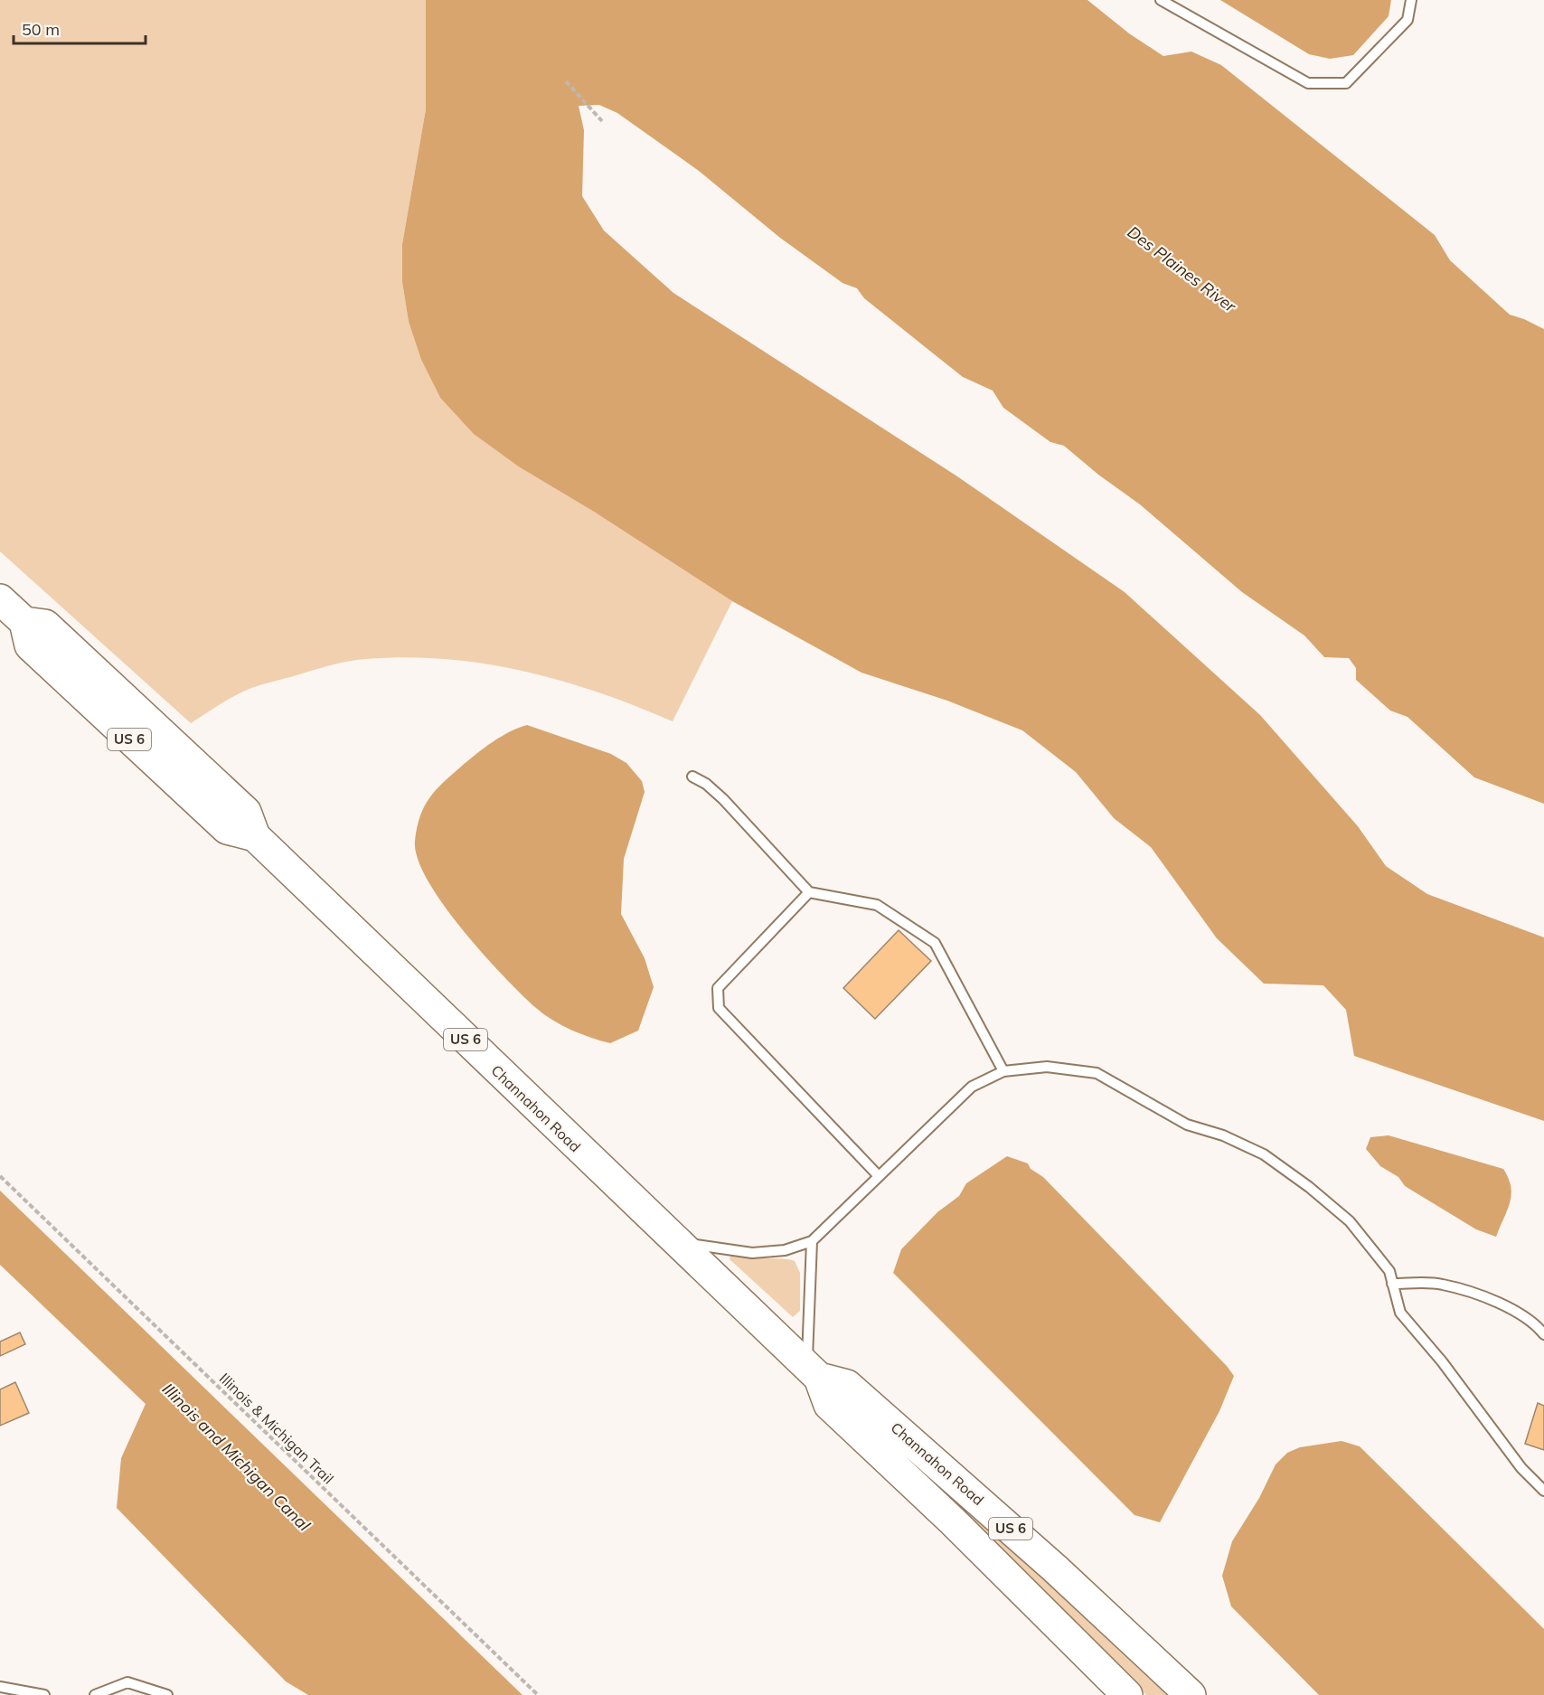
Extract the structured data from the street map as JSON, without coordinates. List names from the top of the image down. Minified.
{"streets":{"main road":["US 6","Channahon Road"],"path":["Illinois & Michigan Trail"]},"water":["Des Plaines River","Illinois and Michigan Canal"],"scale_bar":"50 m"}
